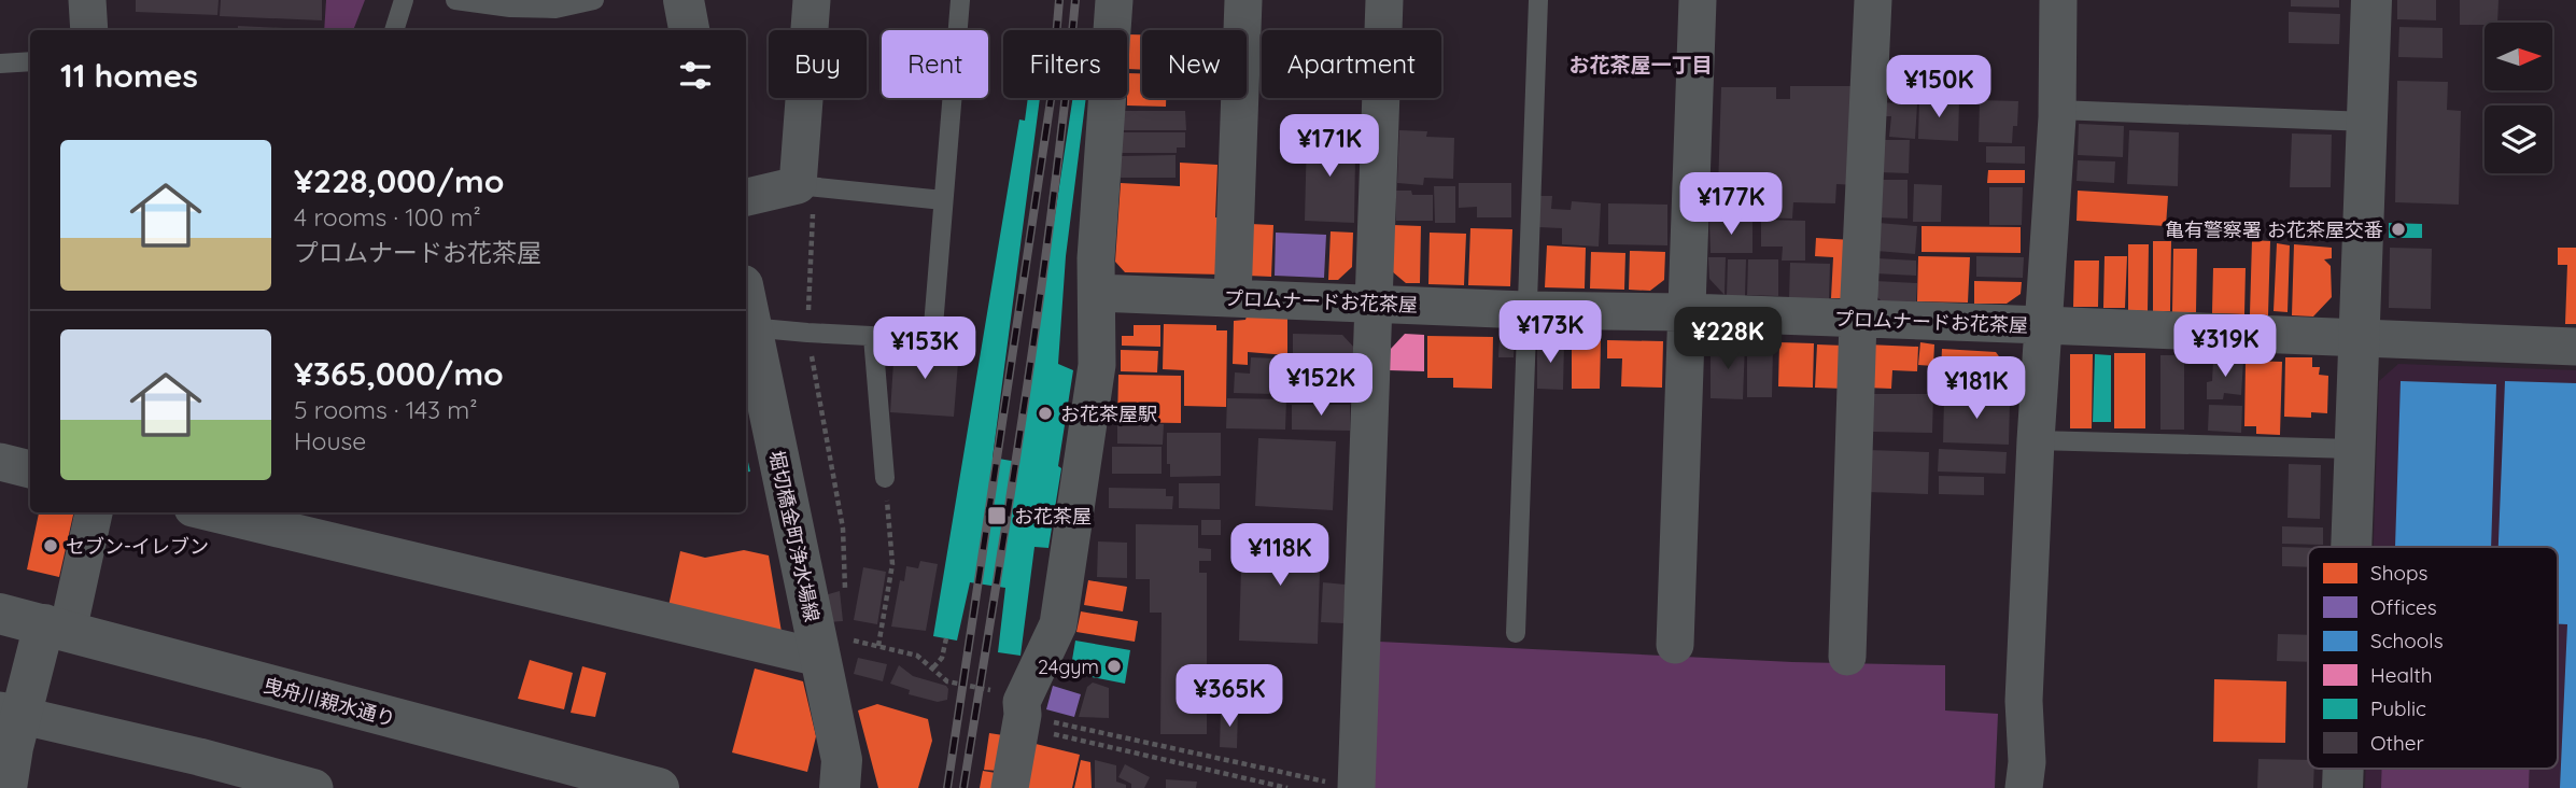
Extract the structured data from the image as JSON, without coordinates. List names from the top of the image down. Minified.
{"streets":{"street":["プロムナードお花茶屋","堀切橋金町浄水場線","曳舟川親水通り"]},"districts":["お花茶屋一丁目"],"places":{"other":["亀有警察署 お花茶屋交番","お花茶屋駅","セブン-イレブン","24gym"],"transit":["お花茶屋"]},"legend":["Shops","Offices","Schools","Health","Public","Other"],"north":"right","page":{"chip":["Buy","Rent","Filters","New","Apartment"],"heading":"11 homes","price":["¥150K","¥171K","¥177K","¥173K","¥228K","¥319K","¥153K","¥152K","¥181K","¥118K","¥365K"],"list":[{"name":"¥228,000/mo","note":"4 rooms · 100 m² · プロムナードお花茶屋"},{"name":"¥365,000/mo","note":"5 rooms · 143 m² · House"}]}}
